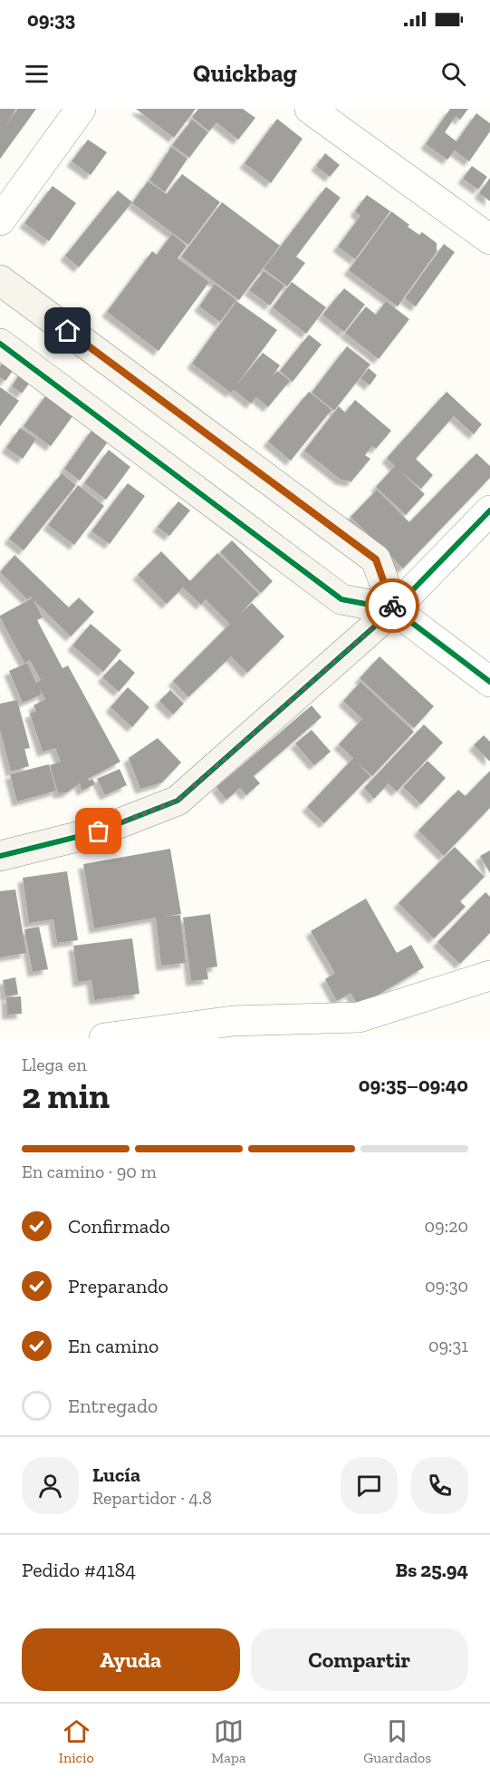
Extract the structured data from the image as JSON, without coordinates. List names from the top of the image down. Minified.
{"page":{"status":"09:33","header":"Quickbag","heading":["2 min","Llega en","09:35–09:40"],"panel":["Lucía","Repartidor · 4.8","Pedido #4184","Bs 25.94"],"bar":"En camino · 90 m","list":[["Confirmado","09:20"],["Preparando","09:30"],["En camino","09:31"],"Entregado"],"buttons":["Ayuda","Compartir"],"tabs":["Inicio","Mapa","Guardados"]}}
